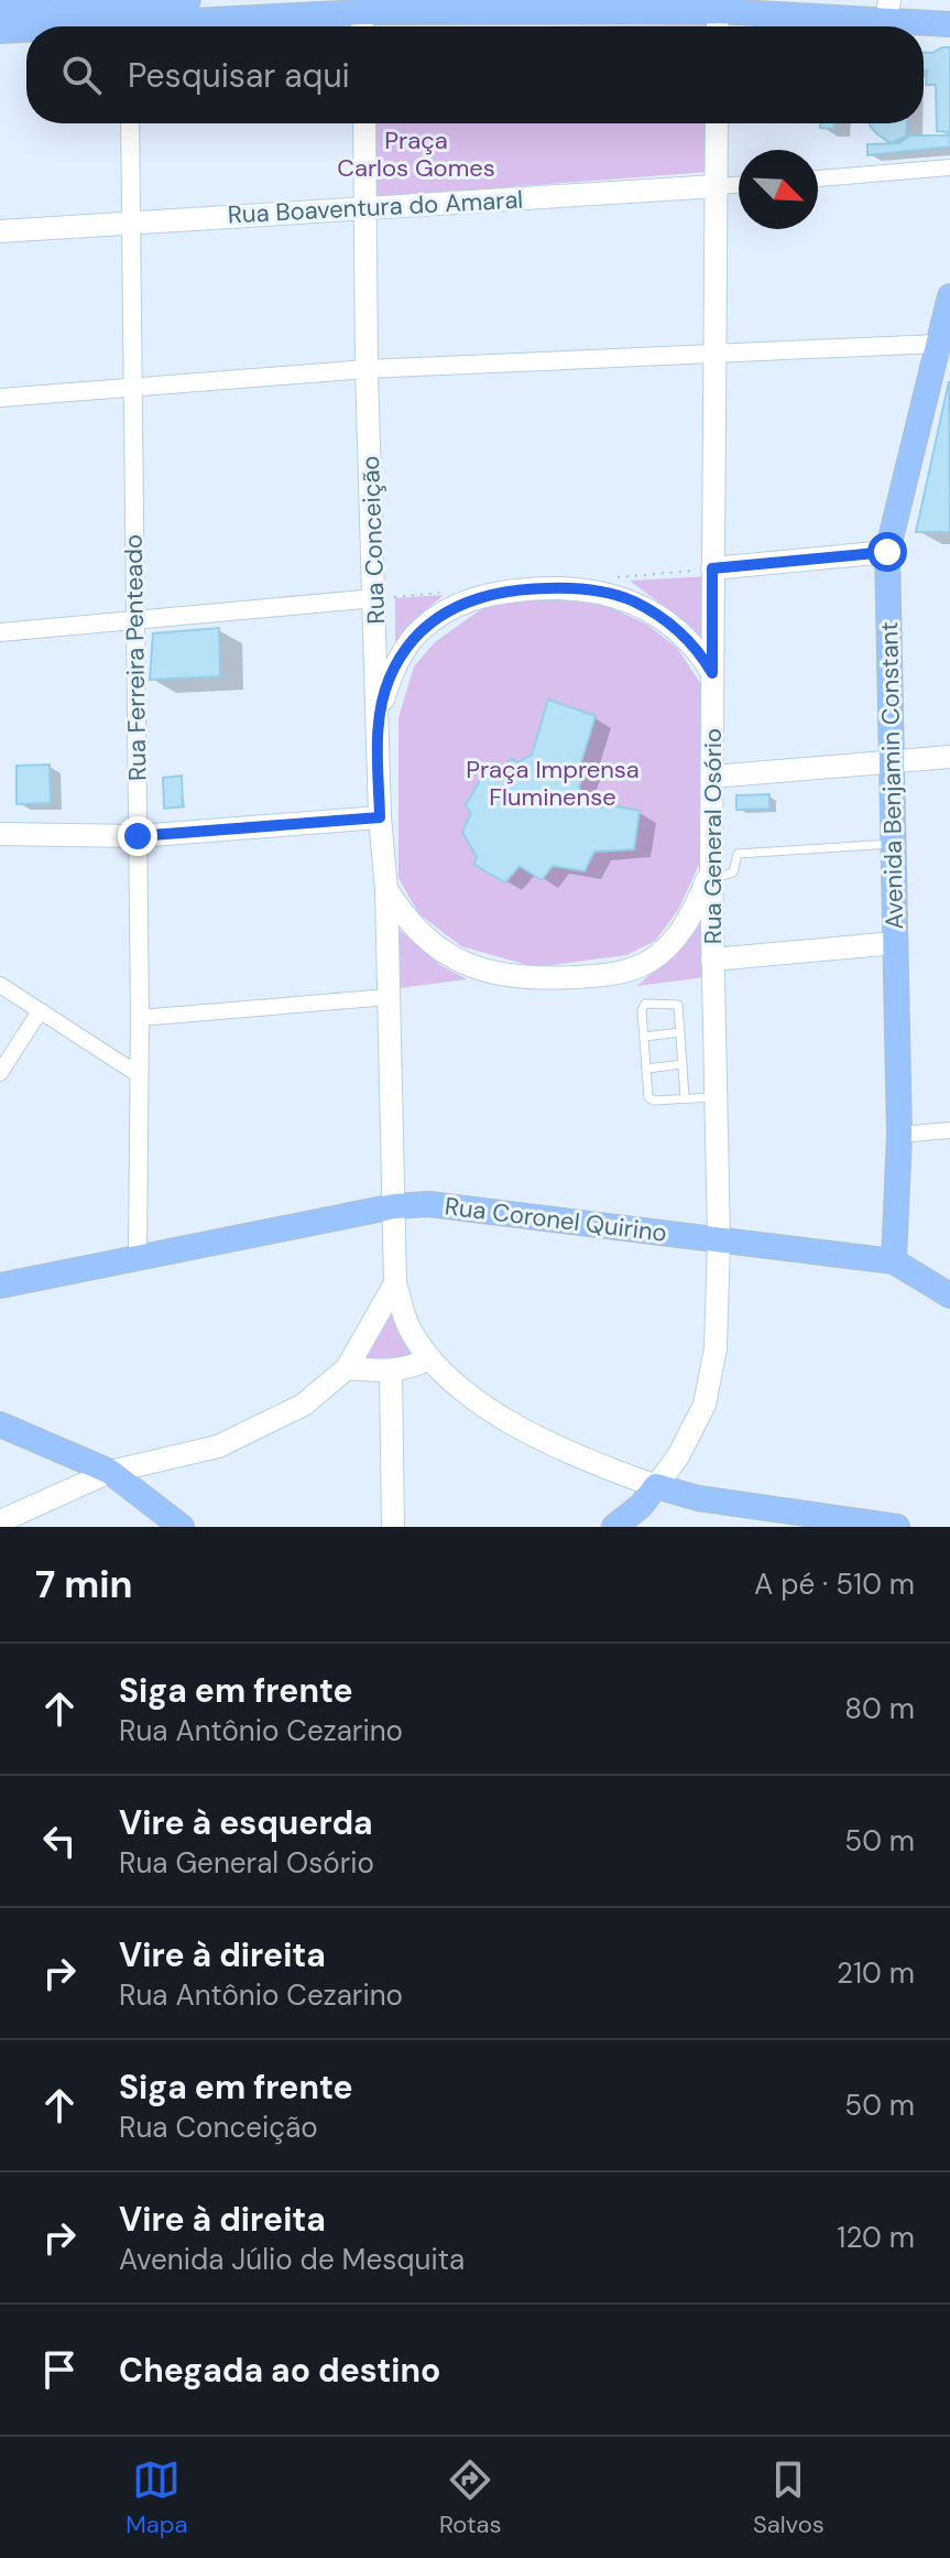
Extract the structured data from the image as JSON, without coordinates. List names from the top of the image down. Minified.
{"streets":{"main road":["Rua Boaventura do Amaral","Rua Conceição","Avenida Benjamin Constant","Rua General Osório","Rua Coronel Quirino"],"street":["Rua Ferreira Penteado"]},"crossings":[["Rua Boaventura do Amaral","Rua Conceição"],["Rua Boaventura do Amaral","Rua Ferreira Penteado"],["Rua Boaventura do Amaral","Rua General Osório"],["Rua Conceição","Rua Coronel Quirino"],["Rua Ferreira Penteado","Rua Coronel Quirino"],["Avenida Benjamin Constant","Rua Coronel Quirino"],["Rua General Osório","Rua Coronel Quirino"]],"parks":["Praça Carlos Gomes","Praça Imprensa Fluminense"],"north":"bottom right","page":{"search":"Pesquisar aqui","heading":["7 min","A pé · 510 m"],"list":[["Siga em frente","Rua Antônio Cezarino","80 m"],["Vire à esquerda","Rua General Osório","50 m"],["Vire à direita","Rua Antônio Cezarino","210 m"],["Siga em frente","Rua Conceição","50 m"],["Vire à direita","Avenida Júlio de Mesquita","120 m"],"Chegada ao destino"],"nav":["Mapa","Rotas","Salvos"]}}
